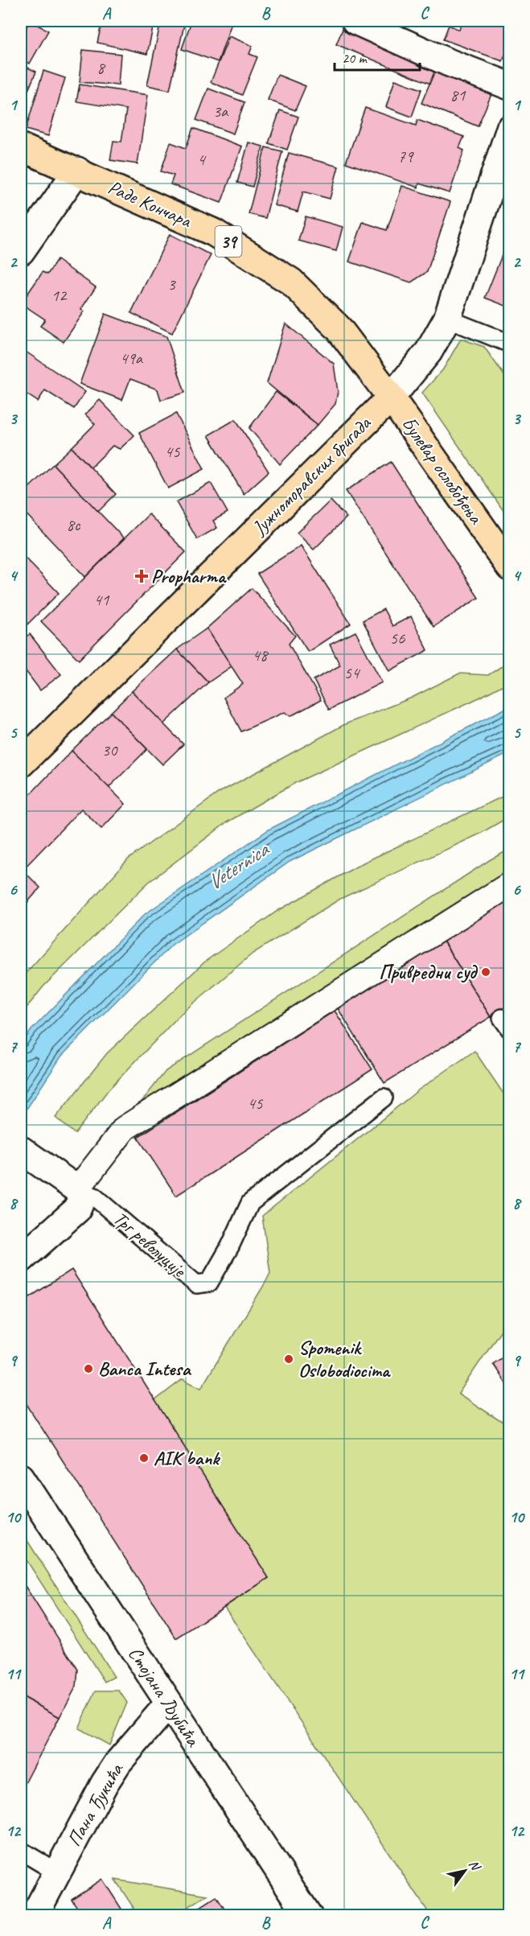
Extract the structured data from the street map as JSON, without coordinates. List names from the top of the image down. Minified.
{"streets":{"main road":["Раде Кончара","39","Булевар ослобођења","Јужноморавских бригада"],"street":["Трг револуције","Стојана Љубића","Пана Ђукића"]},"crossings":[["Раде Кончара","Булевар ослобођења"],["Раде Кончара","Јужноморавских бригада"],["Булевар ослобођења","Јужноморавских бригада"],["Стојана Љубића","Пана Ђукића"]],"water":["Veternica"],"places":{"health":["Propharma"],"other":["Привредни суд","Spomenik Oslobodiocima","Banca Intesa","AIK bank"]},"house_numbers":["8","81","3a","79","4","3","12","49a","45","8c","41","56","48","54","30","45"],"scale_bar":"20 m","north":"top right","grid":{"columns":["A","B","C"],"rows":["1","2","3","4","5","6","7","8","9","10","11","12"]}}
